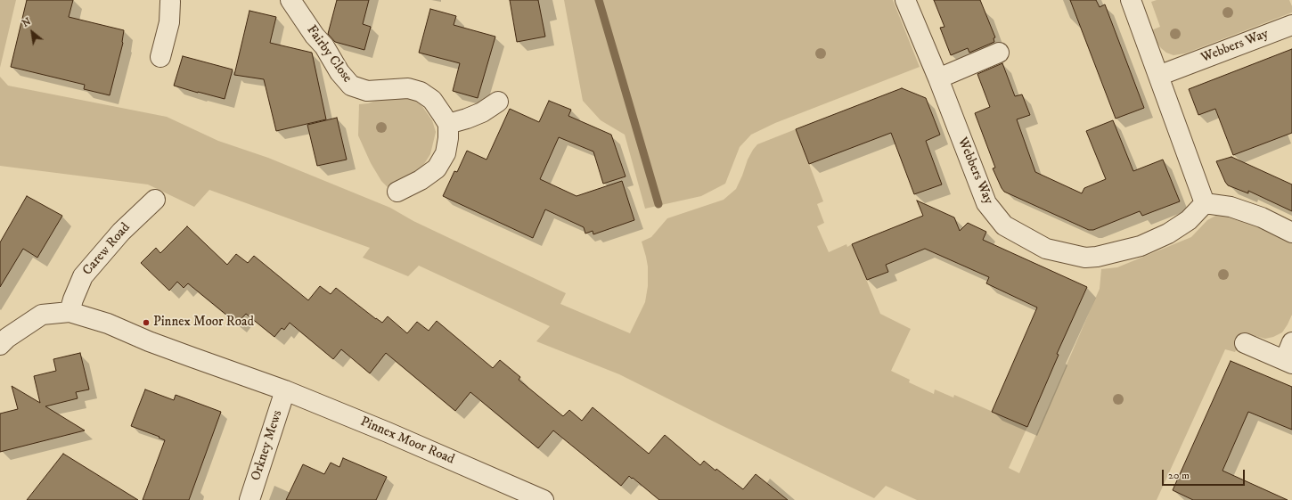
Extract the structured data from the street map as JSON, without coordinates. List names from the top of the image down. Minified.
{"streets":{"street":["Webbers Way","Fairby Close","Carew Road","Pinnex Moor Road","Orkney Mews"]},"crossings":[["Carew Road","Pinnex Moor Road"],["Pinnex Moor Road","Orkney Mews"]],"places":["Pinnex Moor Road"],"scale_bar":"20 m","north":"top left"}
